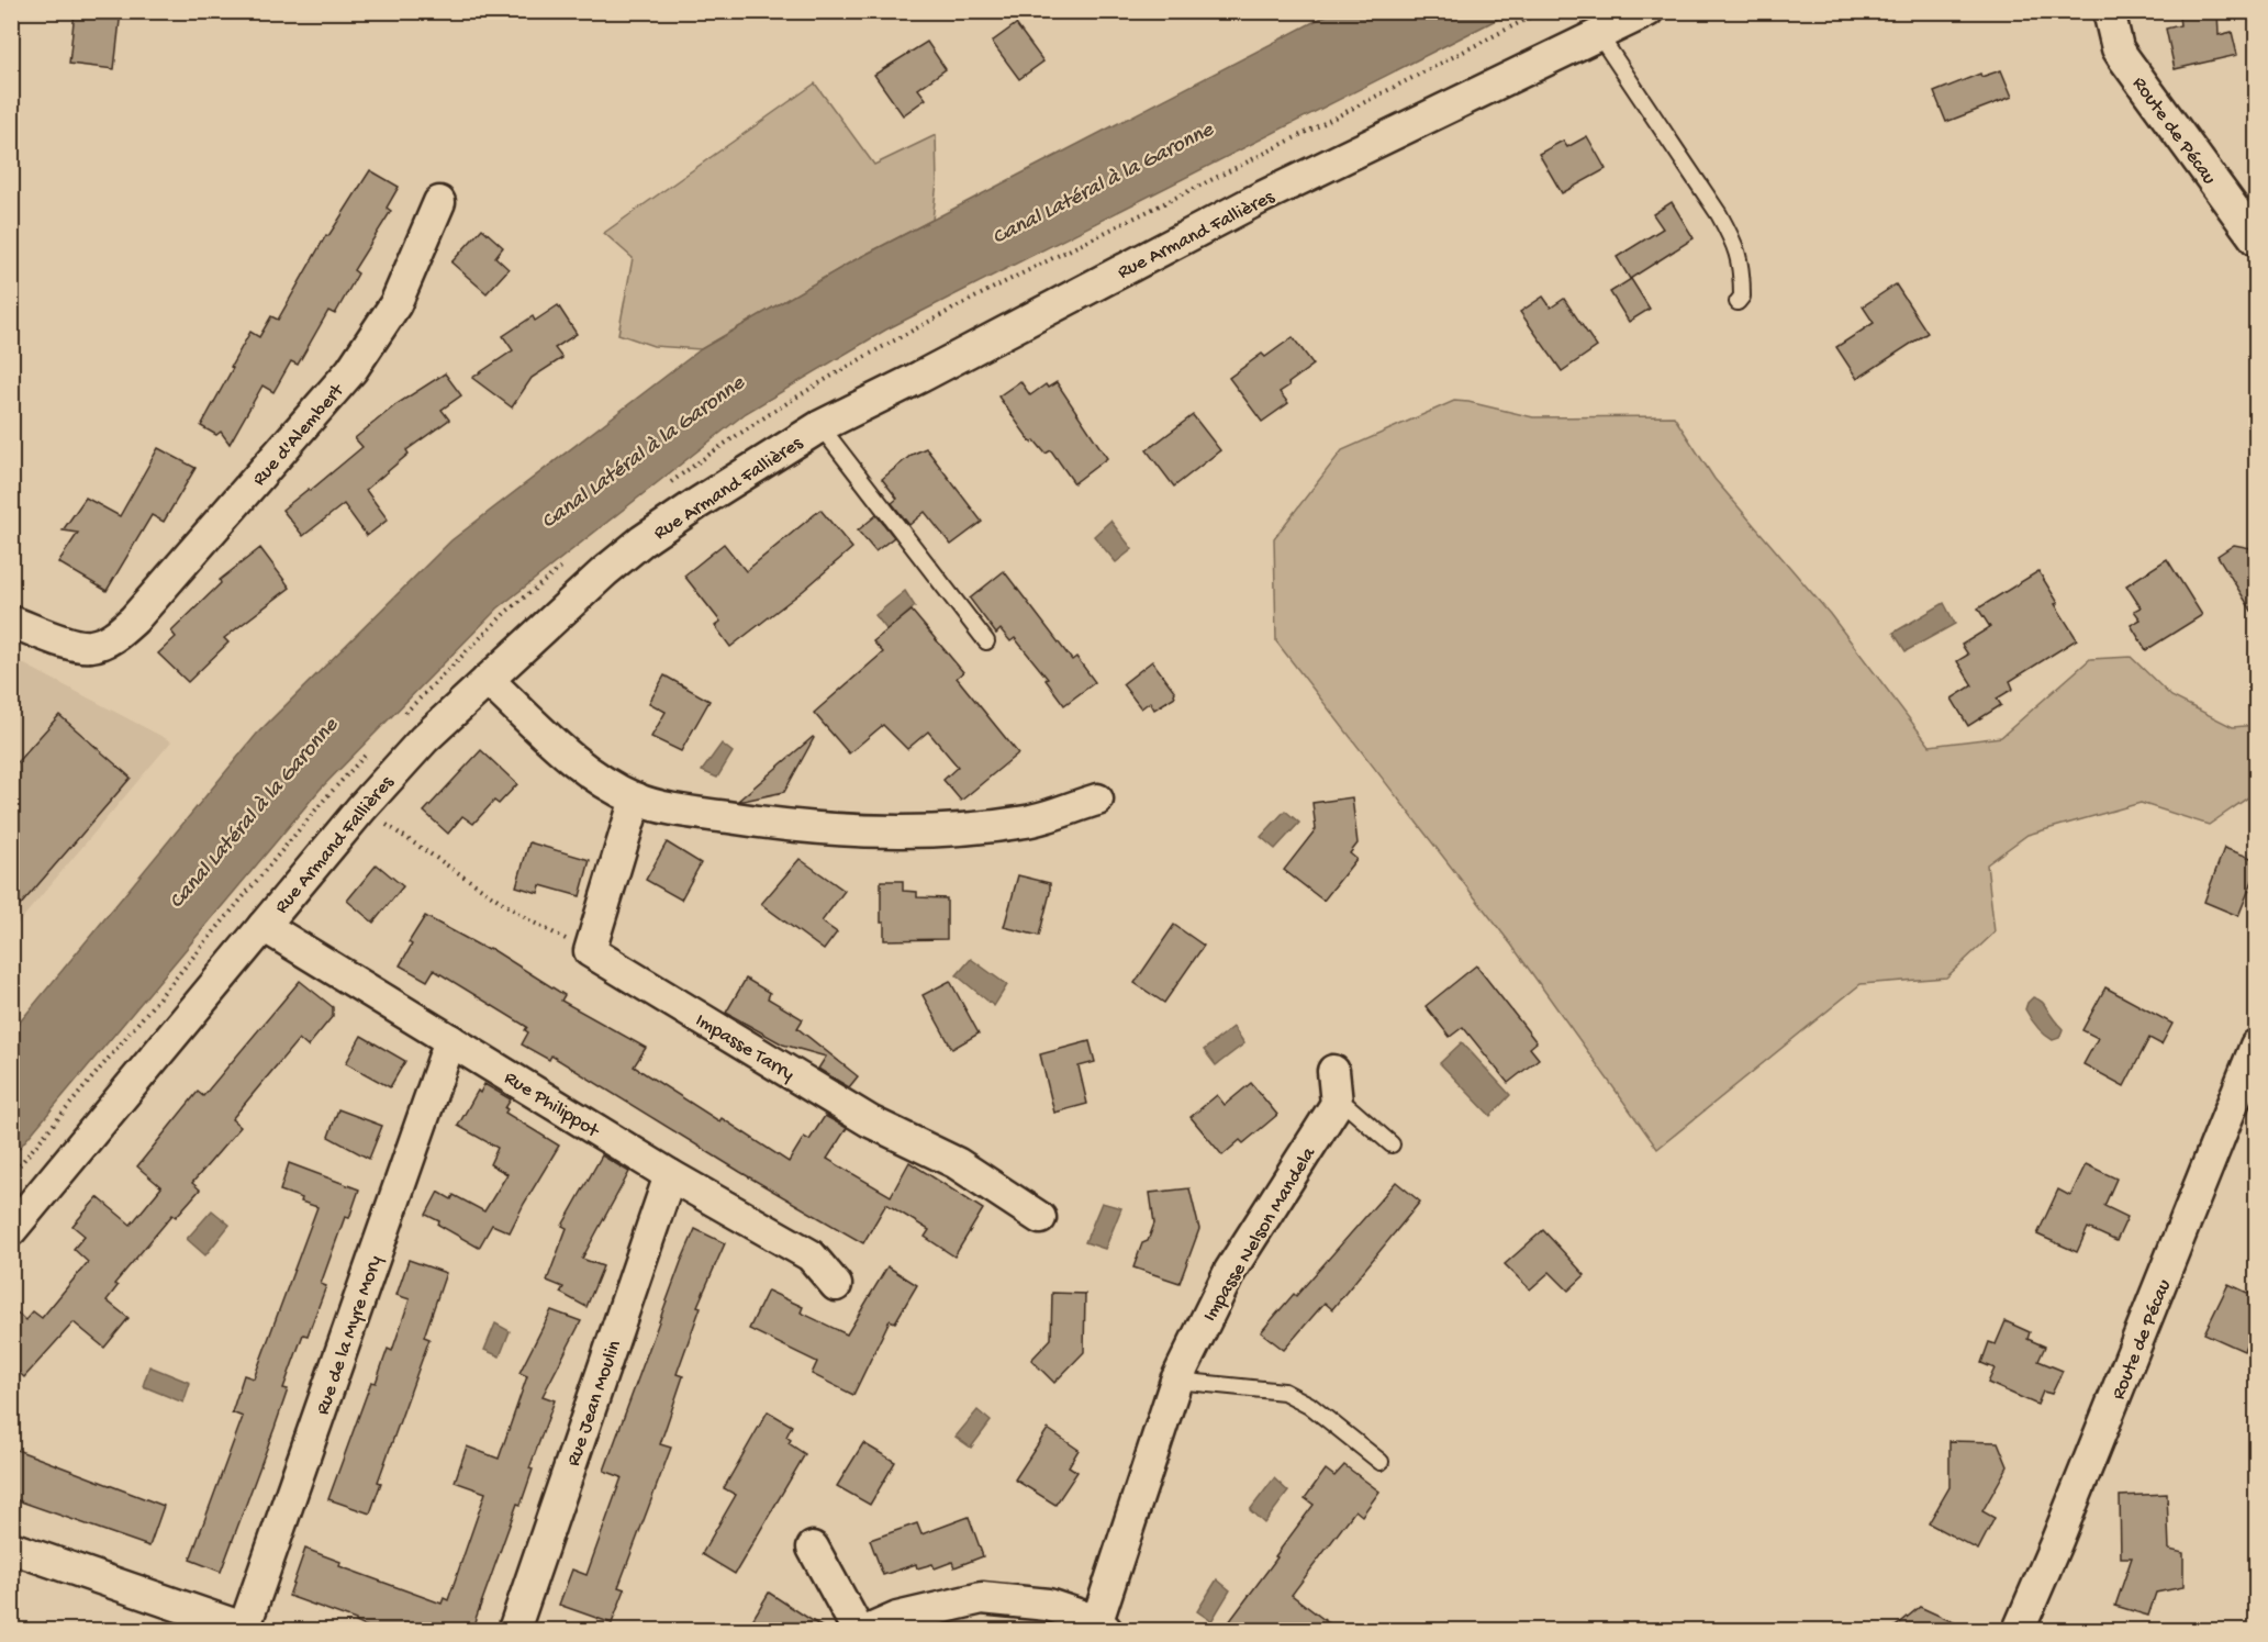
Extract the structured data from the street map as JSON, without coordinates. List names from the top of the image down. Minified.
{"streets":{"street":["Route de Pécau","Rue Armand Fallières","Rue d'Alembert","Impasse Tarry","Rue Philippot","Impasse Nelson Mandela","Rue de la Myre Mory","Rue Jean Moulin"]},"crossings":[["Rue Armand Fallières","Rue Philippot"],["Rue Philippot","Rue de la Myre Mory"],["Rue Philippot","Rue Jean Moulin"]],"water":["Canal Latéral à la Garonne"]}
